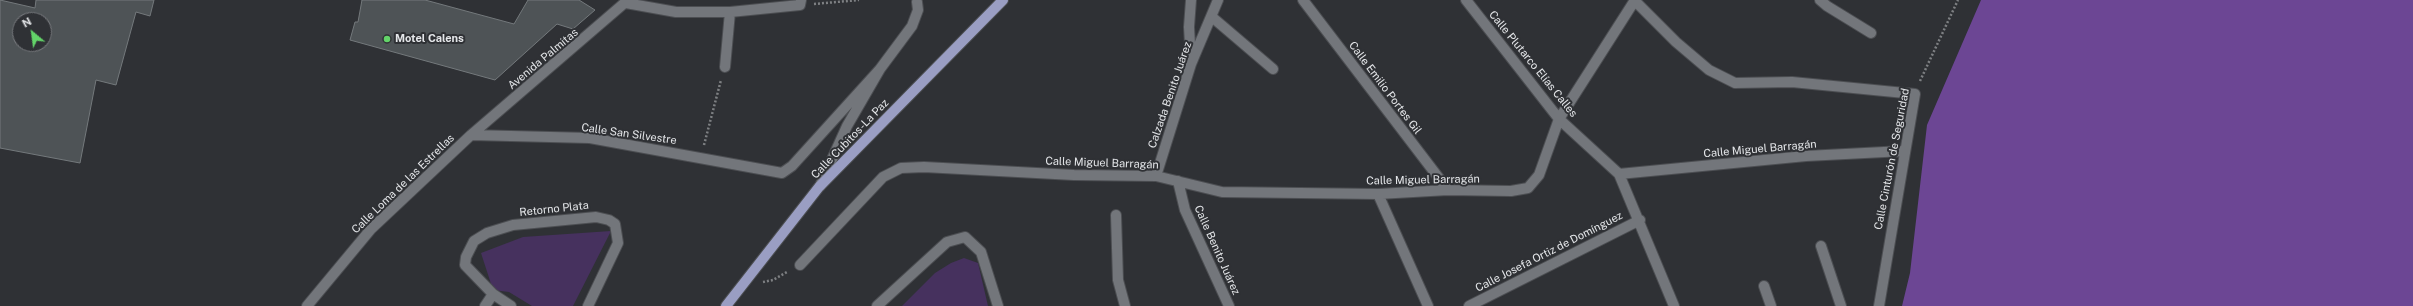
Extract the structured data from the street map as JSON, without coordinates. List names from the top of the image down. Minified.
{"streets":{"main road":["Calle Cubitos-La Paz"],"street":["Avenida Palmitas","Calle Plutarco Elías Calles","Calle Emilio Portes Gil","Calzada Benito Juárez","Calle San Silvestre","Calle Miguel Barragán","Calle Cinturón de Seguridad","Calle Loma de las Estrellas","Retorno Plata","Calle Benito Juárez","Calle Josefa Ortiz de Domínguez"]},"crossings":[["Avenida Palmitas","Calle San Silvestre"],["Avenida Palmitas","Calle Loma de las Estrellas"],["Calle Plutarco Elías Calles","Calle Miguel Barragán"],["Calle Plutarco Elías Calles","Calle Josefa Ortiz de Domínguez"],["Calle Emilio Portes Gil","Calle Miguel Barragán"],["Calzada Benito Juárez","Calle Miguel Barragán"],["Calle San Silvestre","Calle Loma de las Estrellas"],["Calle Miguel Barragán","Calle Cinturón de Seguridad"],["Calle Miguel Barragán","Calle Benito Juárez"]],"places":["Motel Calens"],"north":"top left"}
